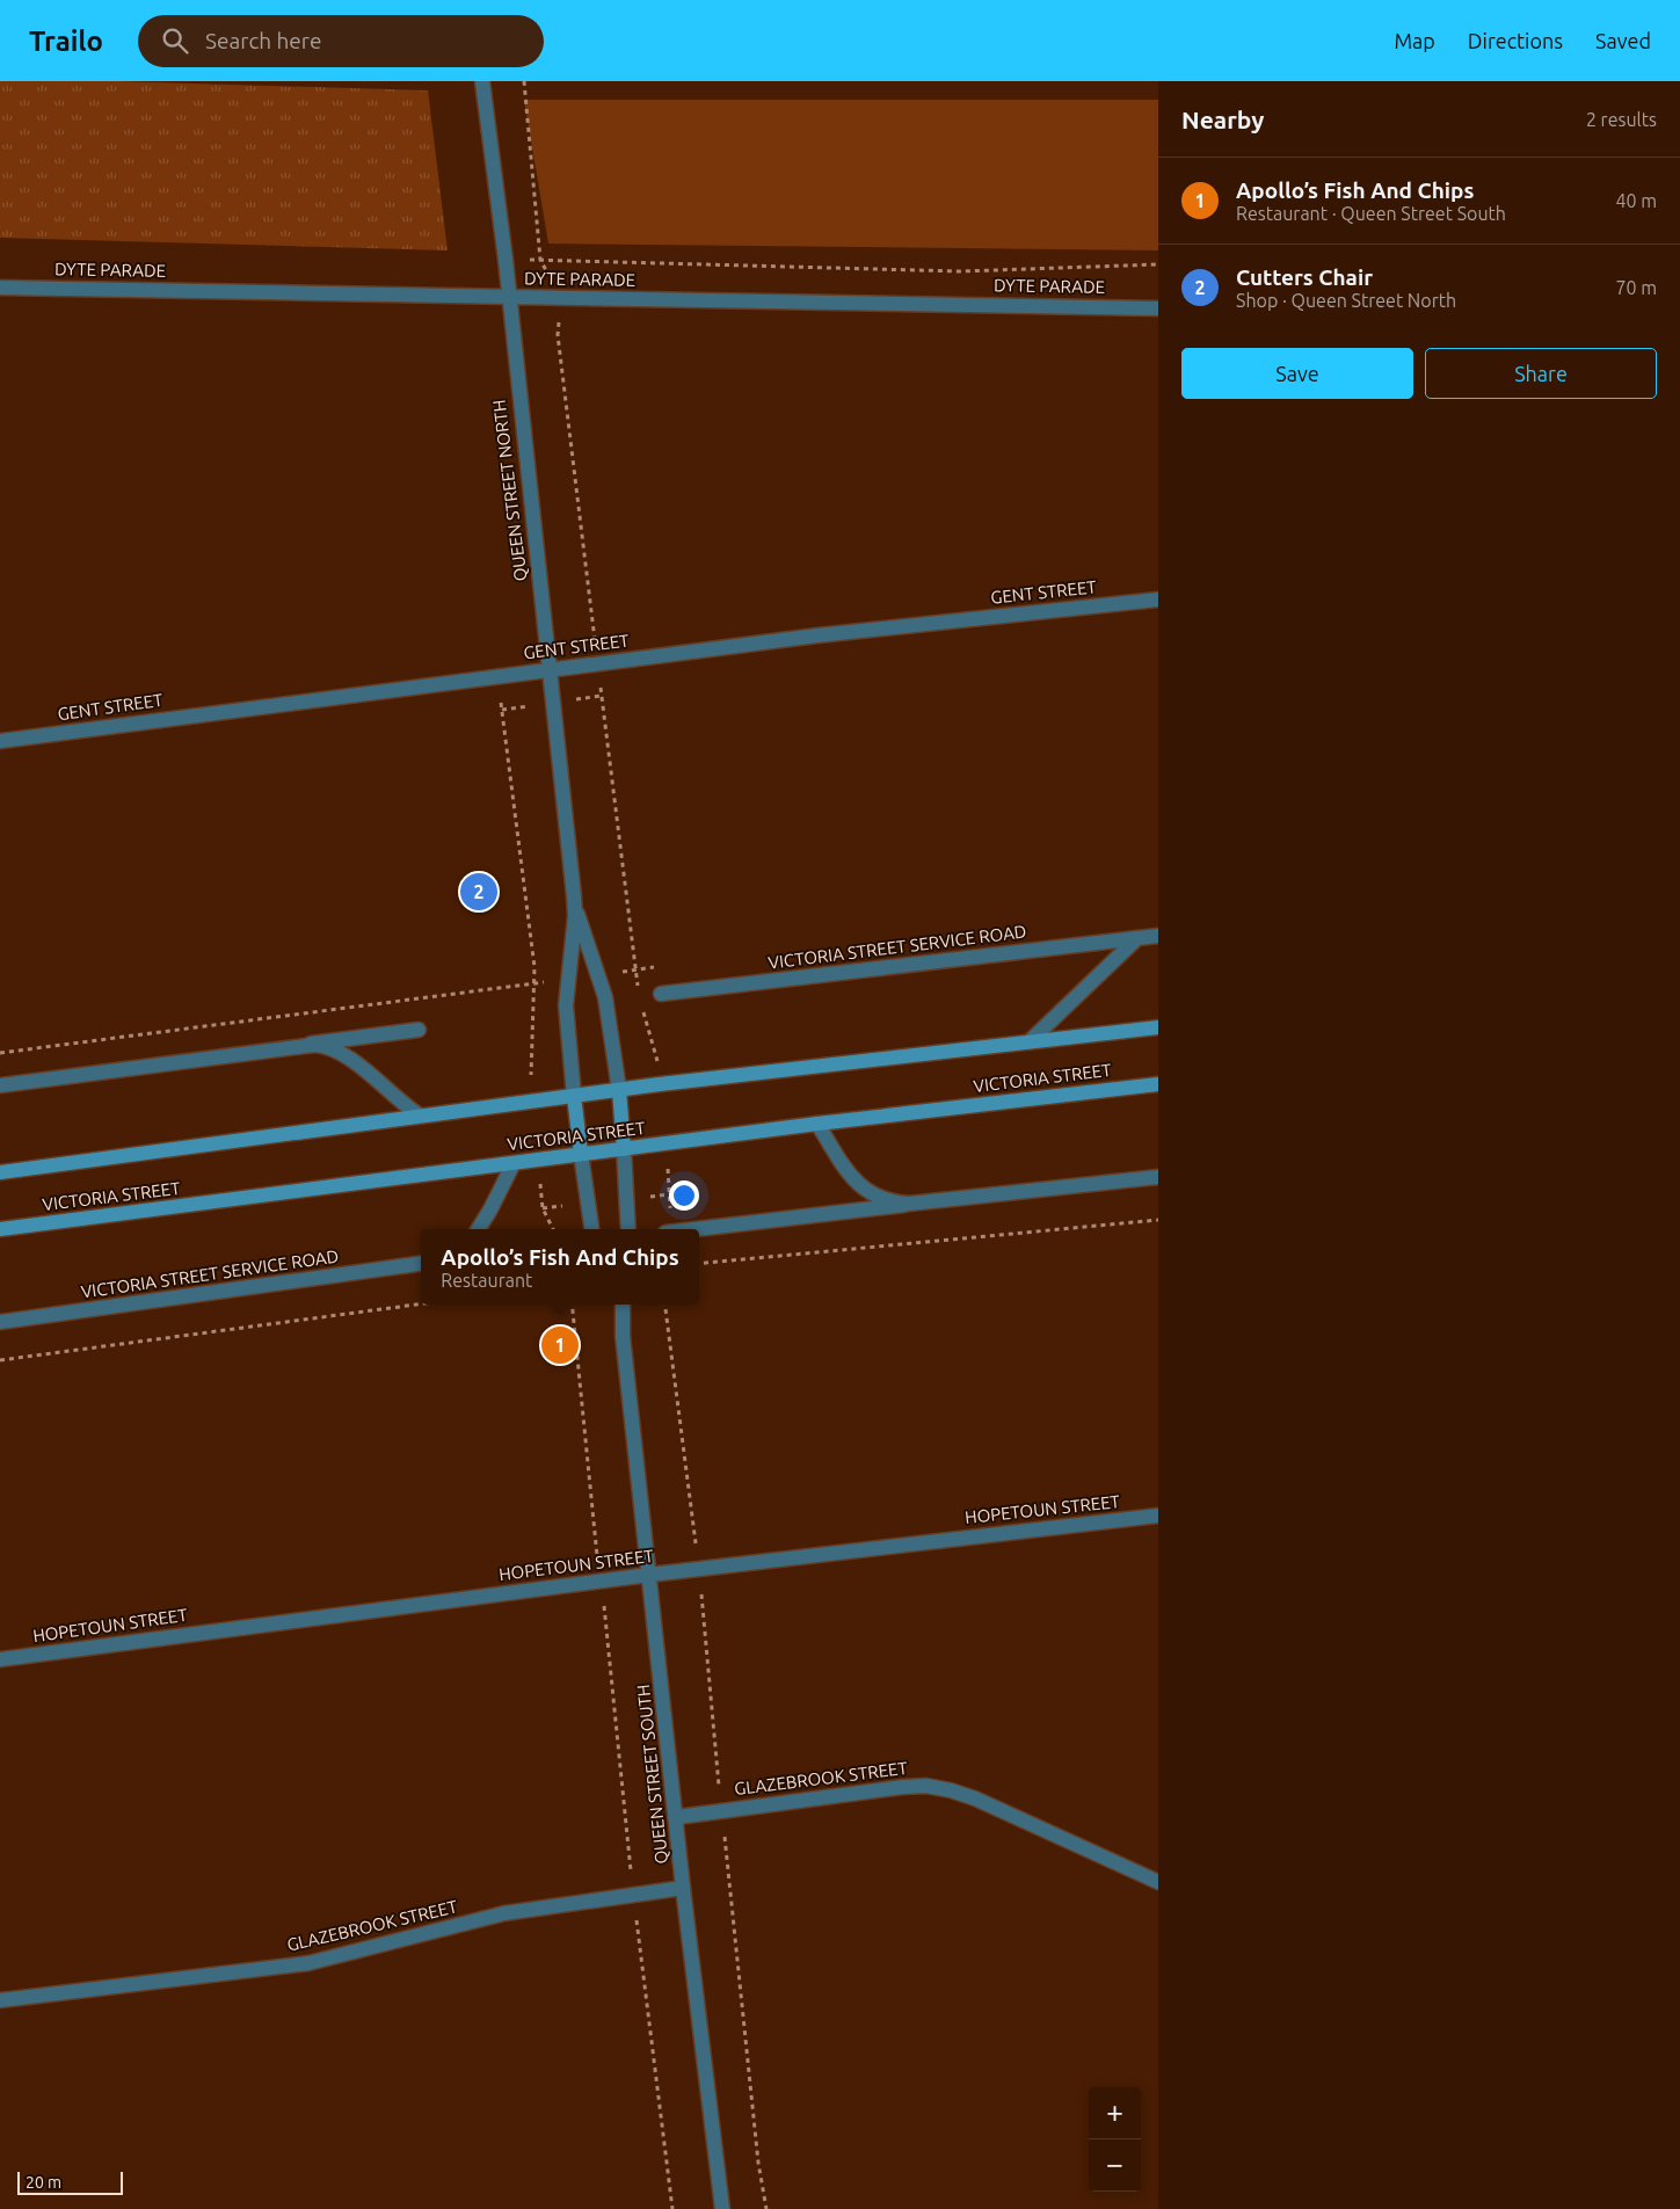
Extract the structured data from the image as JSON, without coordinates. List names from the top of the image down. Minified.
{"streets":{"main road":["VICTORIA STREET"],"street":["DYTE PARADE","QUEEN STREET NORTH","GENT STREET","VICTORIA STREET SERVICE ROAD","HOPETOUN STREET","QUEEN STREET SOUTH","GLAZEBROOK STREET"]},"crossings":[["DYTE PARADE","QUEEN STREET NORTH"],["QUEEN STREET NORTH","GENT STREET"],["HOPETOUN STREET","QUEEN STREET SOUTH"],["QUEEN STREET SOUTH","GLAZEBROOK STREET"]],"scale_bar":"20 m","page":{"header":"Trailo","search":"Search here","nav":["Map","Directions","Saved"],"heading":["Nearby","2 results"],"list":[{"mark":"1","name":"Apollo’s Fish And Chips","note":"Restaurant · Queen Street South","value":"40 m"},{"mark":"2","name":"Cutters Chair","note":"Shop · Queen Street North","value":"70 m"}],"buttons":["Save","Share"],"pins":["2","1"],"popup":["Apollo’s Fish And Chips","Restaurant"],"map_buttons":["+","−"],"scale":"20 m"}}
